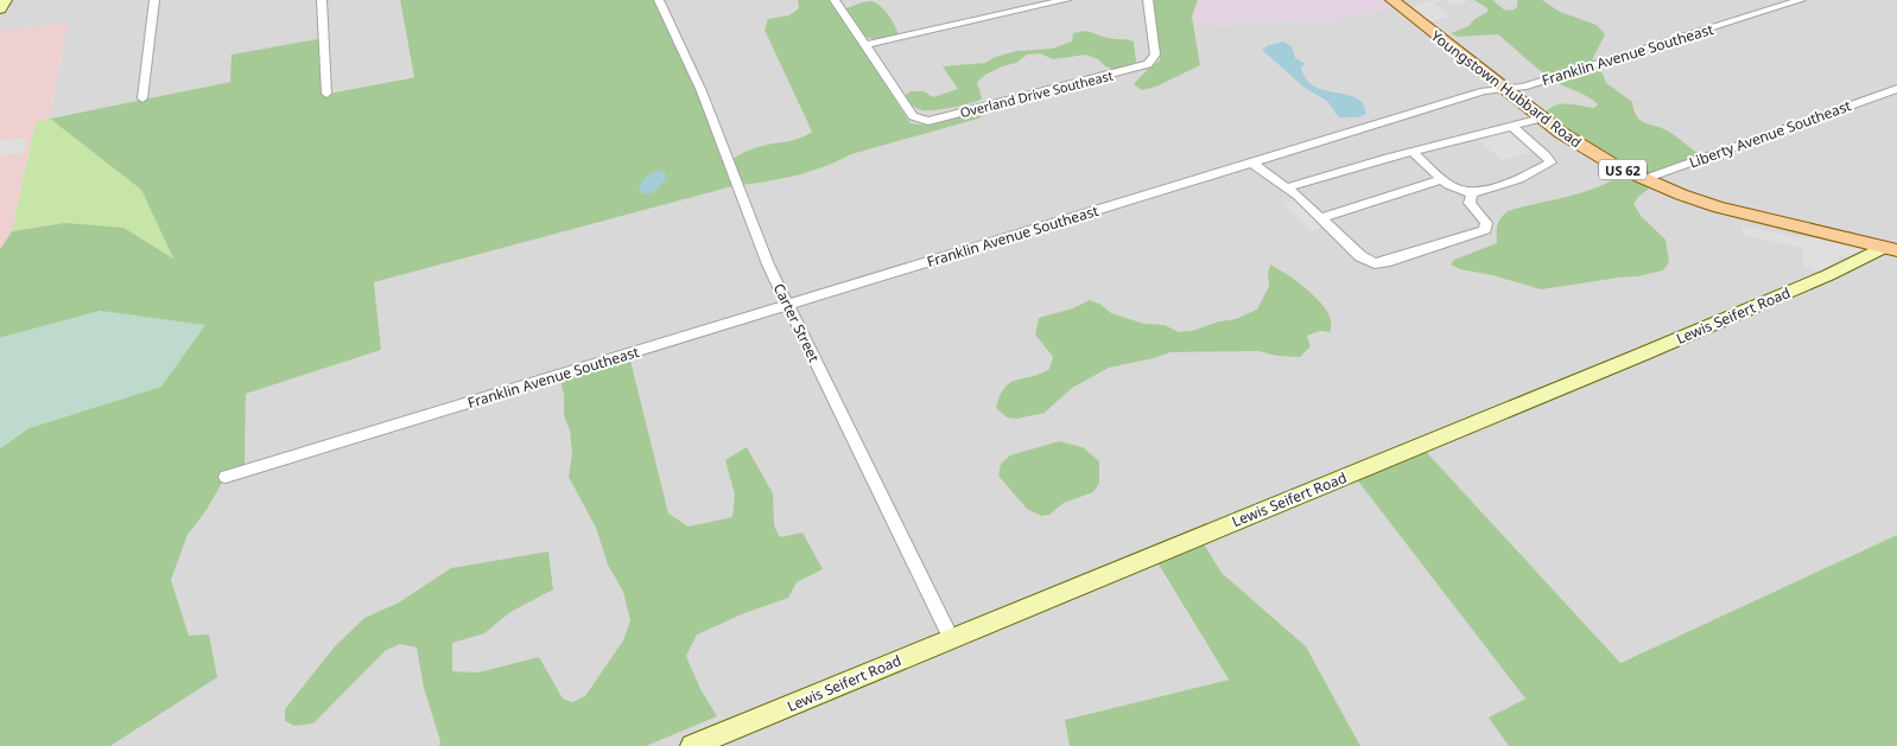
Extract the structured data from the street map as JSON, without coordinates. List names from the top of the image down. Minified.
{"streets":{"main road":["Youngstown Hubbard Road","US 62"],"street":["Franklin Avenue Southeast","Overland Drive Southeast","Liberty Avenue Southeast","Lewis Seifert Road","Carter Street"]},"crossings":[["Franklin Avenue Southeast","Youngstown Hubbard Road"],["Franklin Avenue Southeast","Carter Street"],["Youngstown Hubbard Road","Liberty Avenue Southeast"],["Youngstown Hubbard Road","Lewis Seifert Road"],["Lewis Seifert Road","Carter Street"]]}
